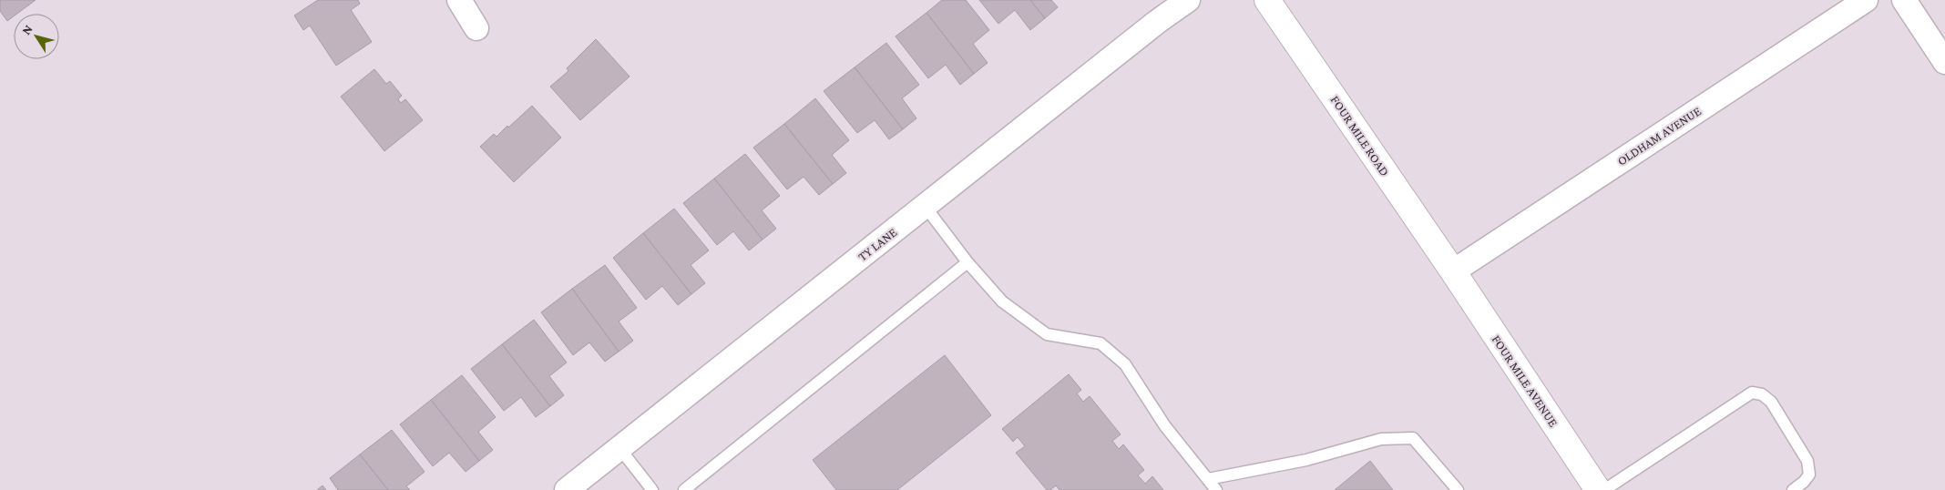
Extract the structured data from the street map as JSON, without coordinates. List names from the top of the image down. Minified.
{"streets":{"street":["FOUR MILE ROAD","OLDHAM AVENUE","TY LANE","FOUR MILE AVENUE"]},"crossings":[["FOUR MILE ROAD","OLDHAM AVENUE"],["FOUR MILE ROAD","FOUR MILE AVENUE"],["OLDHAM AVENUE","FOUR MILE AVENUE"]],"north":"top left"}
